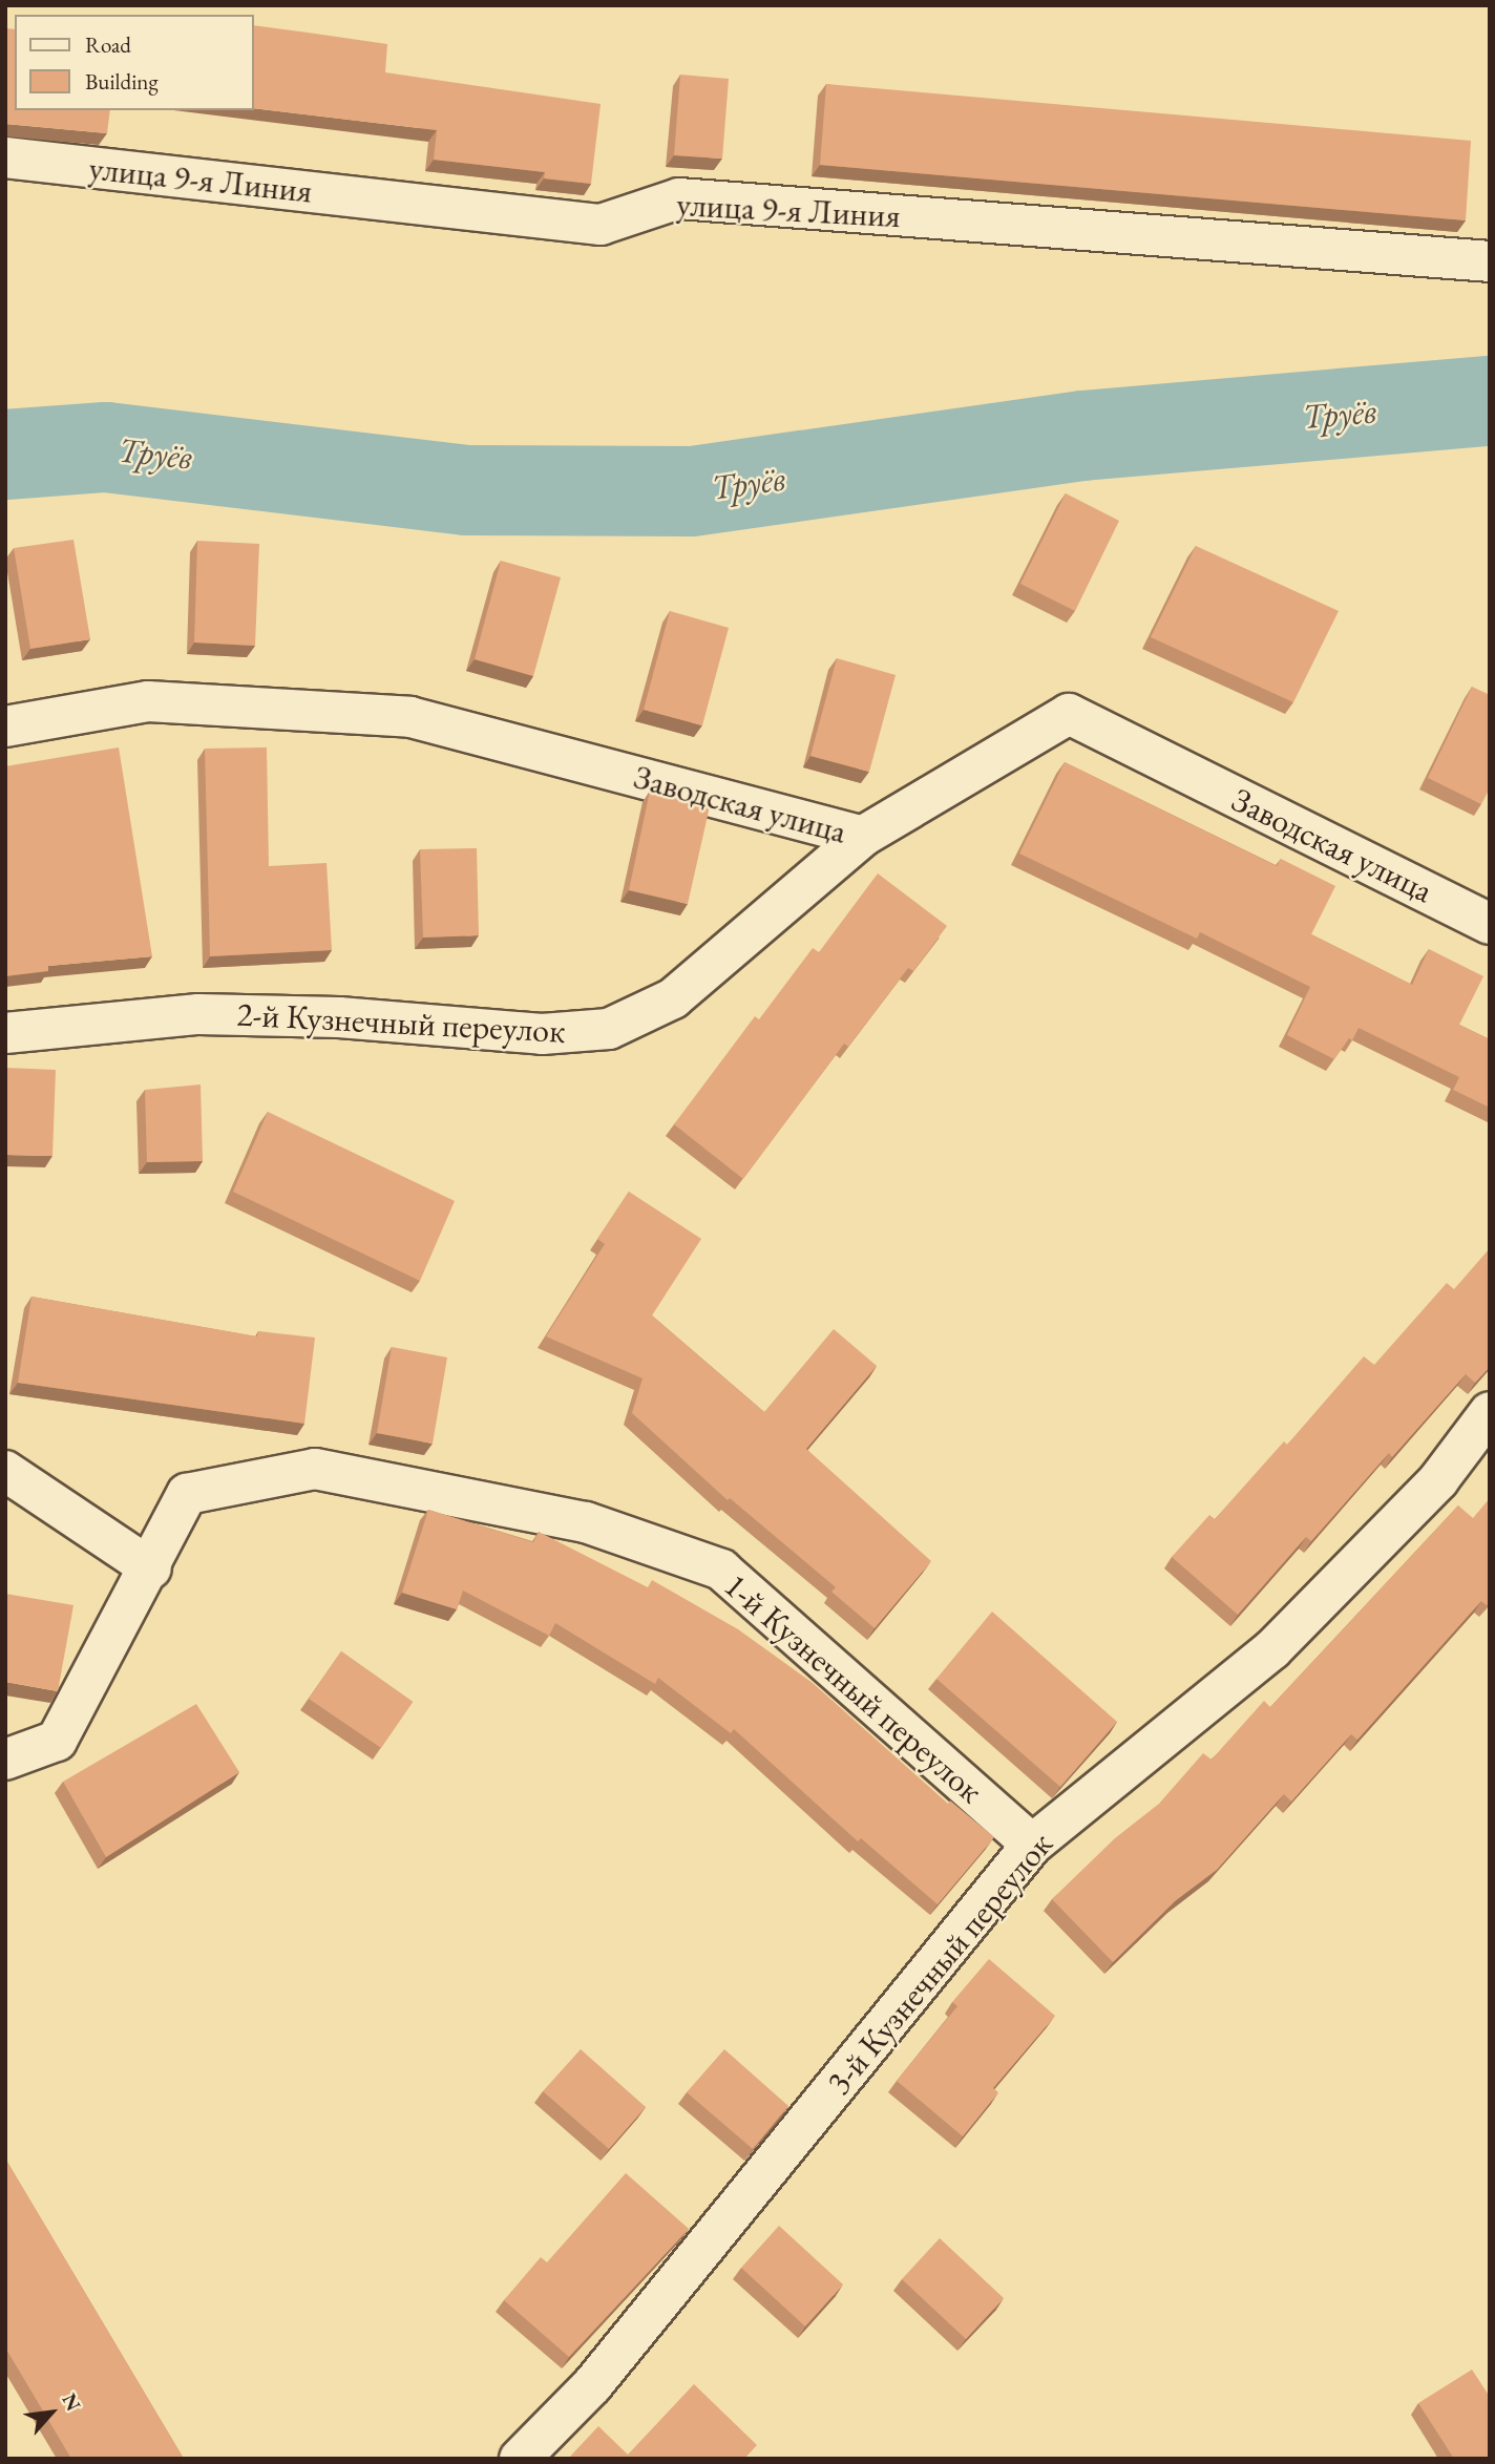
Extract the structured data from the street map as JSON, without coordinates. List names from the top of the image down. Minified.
{"streets":{"street":["улица 9-я Линия","Заводская улица","2-й Кузнечный переулок","1-й Кузнечный переулок","3-й Кузнечный переулок"]},"crossings":[["Заводская улица","2-й Кузнечный переулок"],["1-й Кузнечный переулок","3-й Кузнечный переулок"]],"water":["Труёв"],"legend":["Road","Building"],"north":"top right"}
